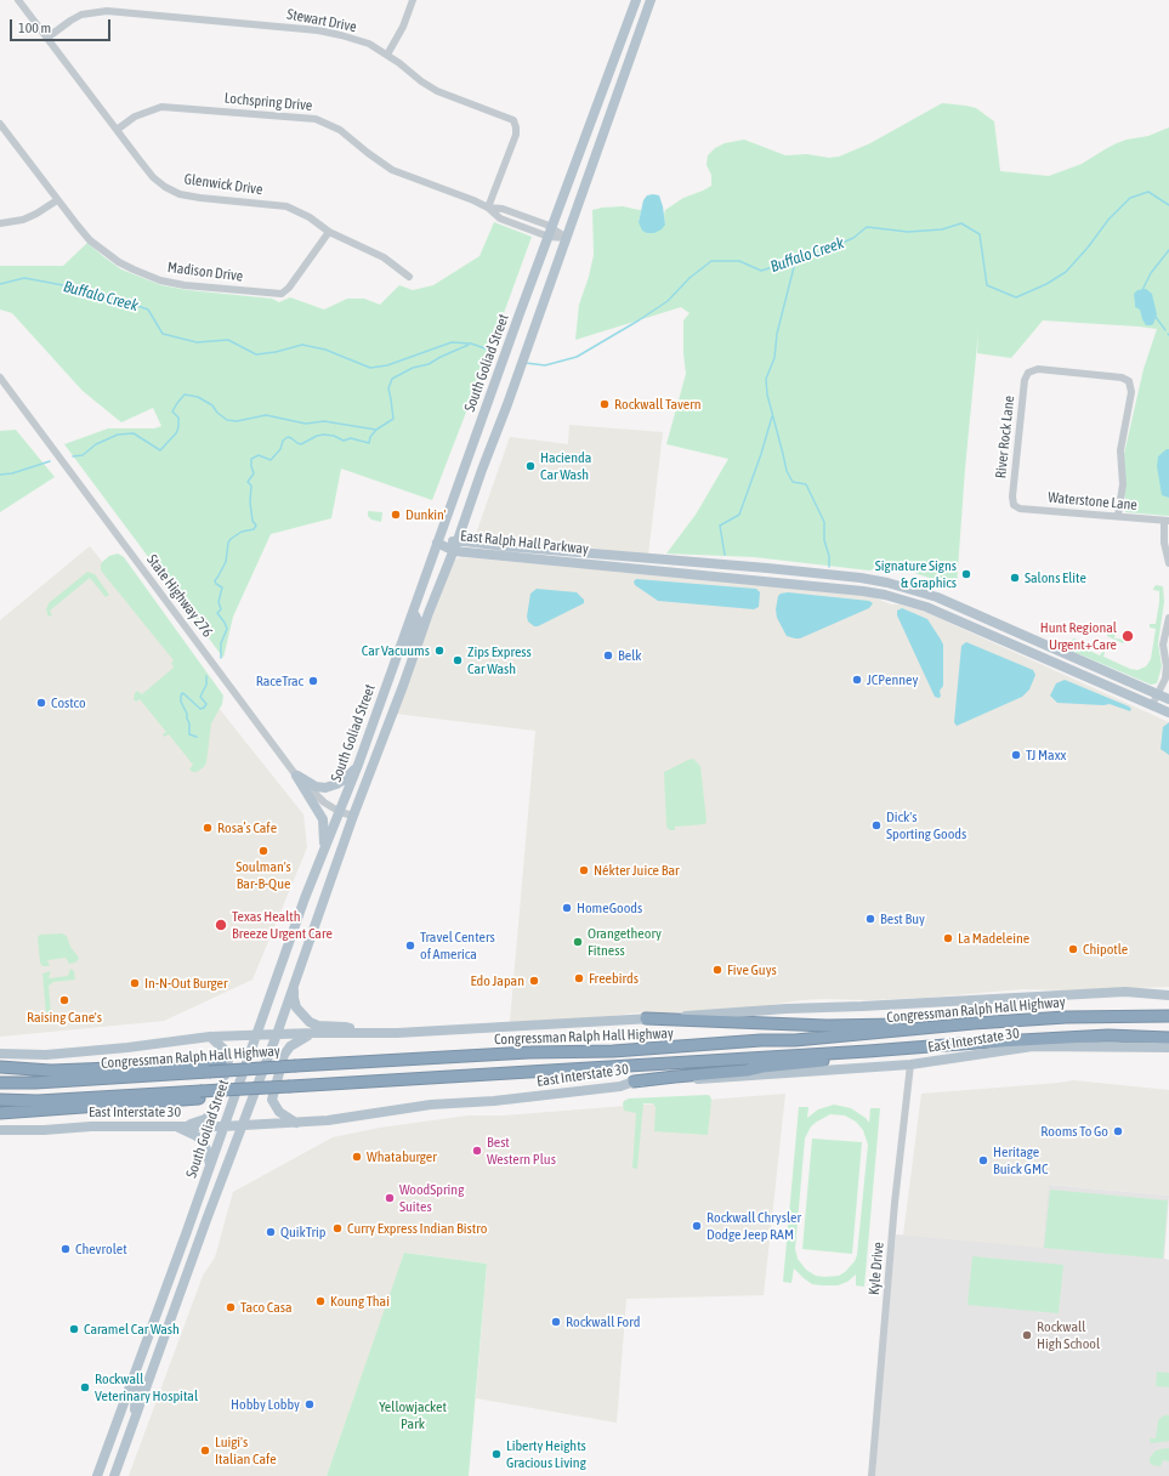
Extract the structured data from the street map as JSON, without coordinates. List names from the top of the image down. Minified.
{"streets":{"highway":["Congressman Ralph Hall Highway"],"main road":["South Goliad Street","East Ralph Hall Parkway","East Interstate 30"],"street":["Stewart Drive","Lochspring Drive","Glenwick Drive","Madison Drive","River Rock Lane","Waterstone Lane","State Highway 276","Kyle Drive"]},"crossings":[["Stewart Drive","Lochspring Drive"],["Stewart Drive","Glenwick Drive"],["Lochspring Drive","Glenwick Drive"],["Lochspring Drive","South Goliad Street"],["Glenwick Drive","Madison Drive"],["South Goliad Street","East Ralph Hall Parkway"],["South Goliad Street","State Highway 276"],["South Goliad Street","East Interstate 30"],["River Rock Lane","Waterstone Lane"],["East Interstate 30","Kyle Drive"]],"water":["Buffalo Creek"],"parks":["Yellowjacket Park"],"places":["Rockwall Tavern","Hacienda Car Wash","Dunkin'","Signature Signs & Graphics","Salons Elite","Hunt Regional Urgent+Care","Car Vacuums","Belk","Zips Express Car Wash","JCPenney","RaceTrac","Costco","TJ Maxx","Dick's Sporting Goods","Rosa’s Cafe","Soulman's Bar-B-Que","Nékter Juice Bar","HomeGoods","Best Buy","Texas Health Breeze Urgent Care","La Madeleine","Orangetheory Fitness","Travel Centers of America","Chipotle","Five Guys","Freebirds","Edo Japan","In-N-Out Burger","Raising Cane's","Rooms To Go","Best Western Plus","Whataburger","Heritage Buick GMC","WoodSpring Suites","Rockwall Chrysler Dodge Jeep RAM","Curry Express Indian Bistro","QuikTrip","Chevrolet","Koung Thai","Taco Casa","Rockwall Ford","Caramel Car Wash","Rockwall High School","Rockwall Veterinary Hospital","Hobby Lobby","Luigi's Italian Cafe","Liberty Heights Gracious Living"],"scale_bar":"100 m"}
